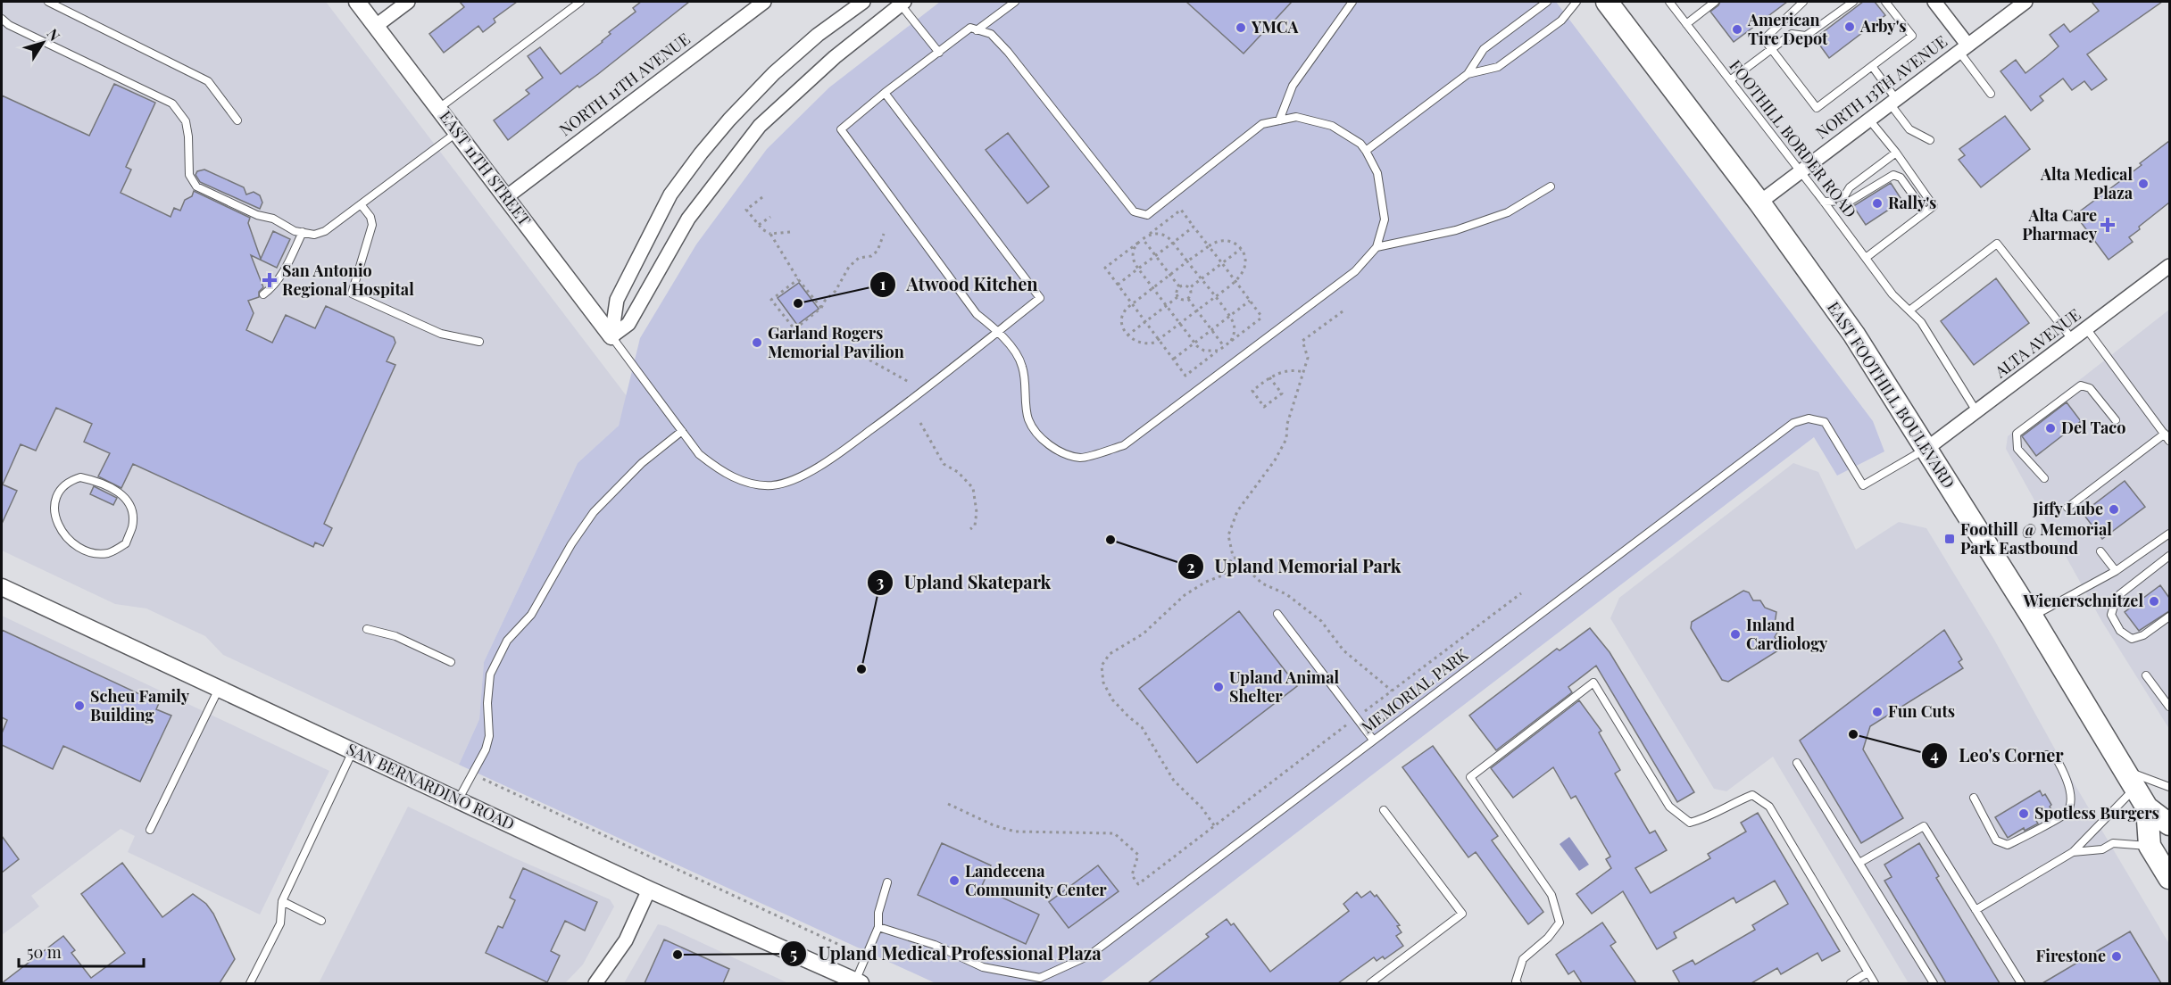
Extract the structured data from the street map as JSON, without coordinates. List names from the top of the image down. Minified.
{"streets":{"main road":["EAST FOOTHILL BOULEVARD"],"street":["NORTH 11TH AVENUE","NORTH 13TH AVENUE","EAST 11TH STREET","ALTA AVENUE","SAN BERNARDINO ROAD"],"lane":["FOOTHILL BORDER ROAD","MEMORIAL PARK"]},"crossings":[["NORTH 11TH AVENUE","EAST 11TH STREET"],["NORTH 13TH AVENUE","FOOTHILL BORDER ROAD"],["NORTH 13TH AVENUE","EAST FOOTHILL BOULEVARD"],["FOOTHILL BORDER ROAD","ALTA AVENUE"],["ALTA AVENUE","EAST FOOTHILL BOULEVARD"],["ALTA AVENUE","MEMORIAL PARK"],["EAST FOOTHILL BOULEVARD","MEMORIAL PARK"]],"places":{"other":["Arby's","YMCA","American Tire Depot","Alta Medical Plaza","Rally's","Atwood Kitchen","Garland Rogers Memorial Pavilion","Del Taco","Jiffy Lube","Upland Memorial Park","Wienerschnitzel","Inland Cardiology","Upland Skatepark","Upland Animal Shelter","Scheu Family Building","Fun Cuts","Leo's Corner","Spotless Burgers","Landecena Community Center","Upland Medical Professional Plaza","Firestone"],"health":["Alta Care Pharmacy","San Antonio Regional Hospital"],"transit":["Foothill @ Memorial Park Eastbound"]},"scale_bar":"50 m","north":"top right"}
